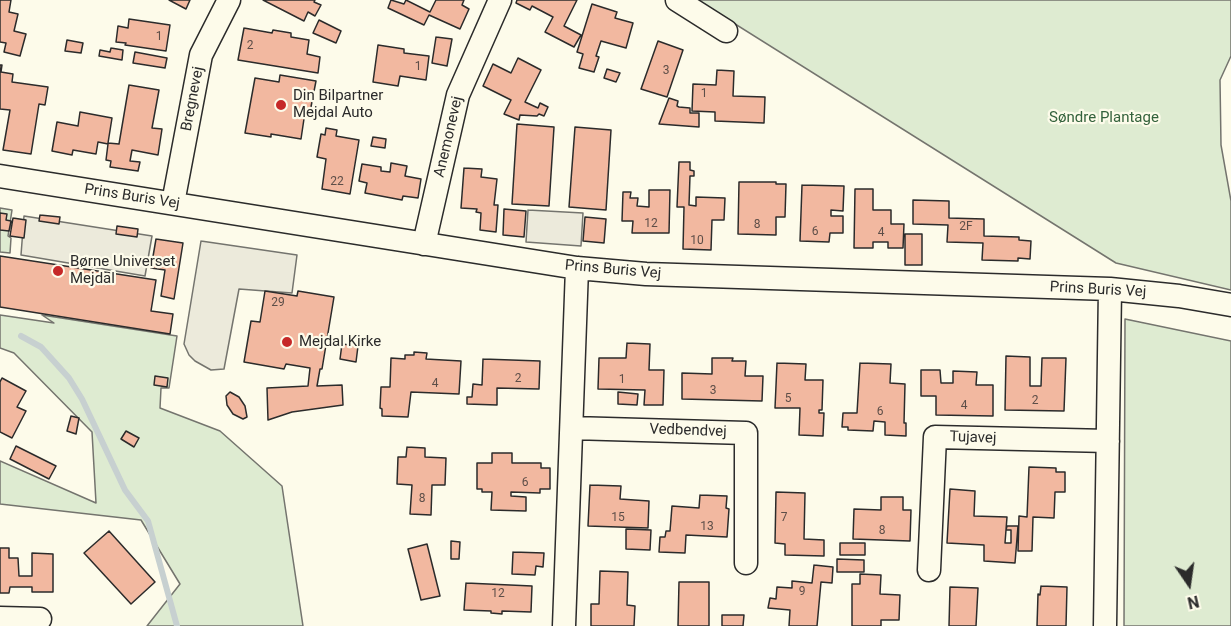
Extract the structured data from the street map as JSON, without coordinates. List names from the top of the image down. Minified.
{"streets":{"street":["Bregnevej","Anemonevej","Prins Buris Vej","Vedbendvej","Tujavej"]},"crossings":[["Bregnevej","Prins Buris Vej"],["Anemonevej","Prins Buris Vej"]],"parks":["Søndre Plantage"],"places":["Din Bilpartner Mejdal Auto","Børne Universet Mejdal","Mejdal Kirke"],"house_numbers":["1","2","1","3","1","22","12","8","2F","6","4","10","29","2","1","4","3","5","2","4","6","6","8","15","7","13","8","9","12"],"north":"bottom"}
